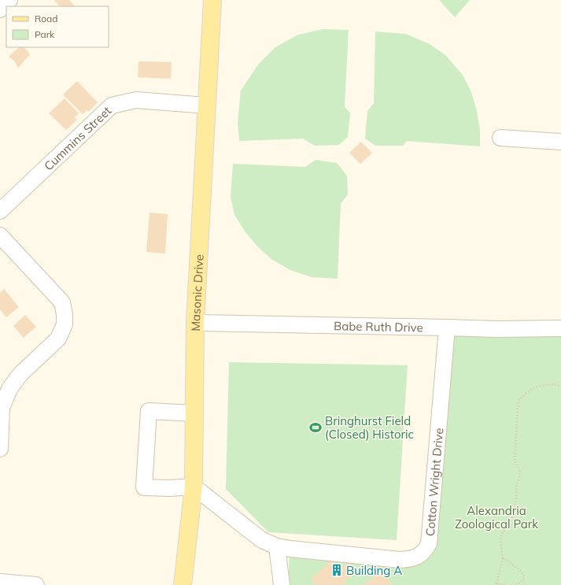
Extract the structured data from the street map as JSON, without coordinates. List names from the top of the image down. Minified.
{"streets":{"main road":["Masonic Drive"],"street":["Cummins Street","Babe Ruth Drive","Cotton Wright Drive"]},"crossings":[["Cummins Street","Masonic Drive"],["Masonic Drive","Babe Ruth Drive"],["Masonic Drive","Cotton Wright Drive"],["Babe Ruth Drive","Cotton Wright Drive"]],"parks":["Alexandria Zoological Park"],"places":{"sports":["Bringhurst Field (Closed) Historic"],"building":["Building A"]},"legend":["Road","Park"]}
